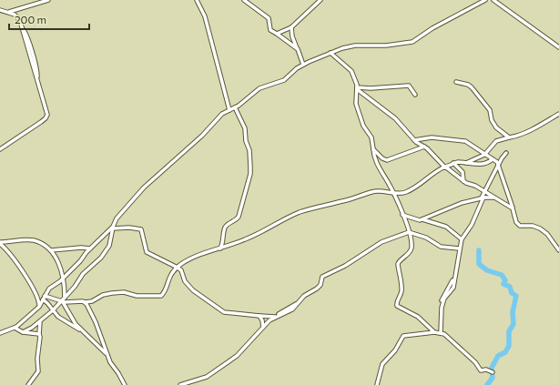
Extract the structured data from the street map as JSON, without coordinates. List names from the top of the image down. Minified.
{"scale_bar":"200 m"}
